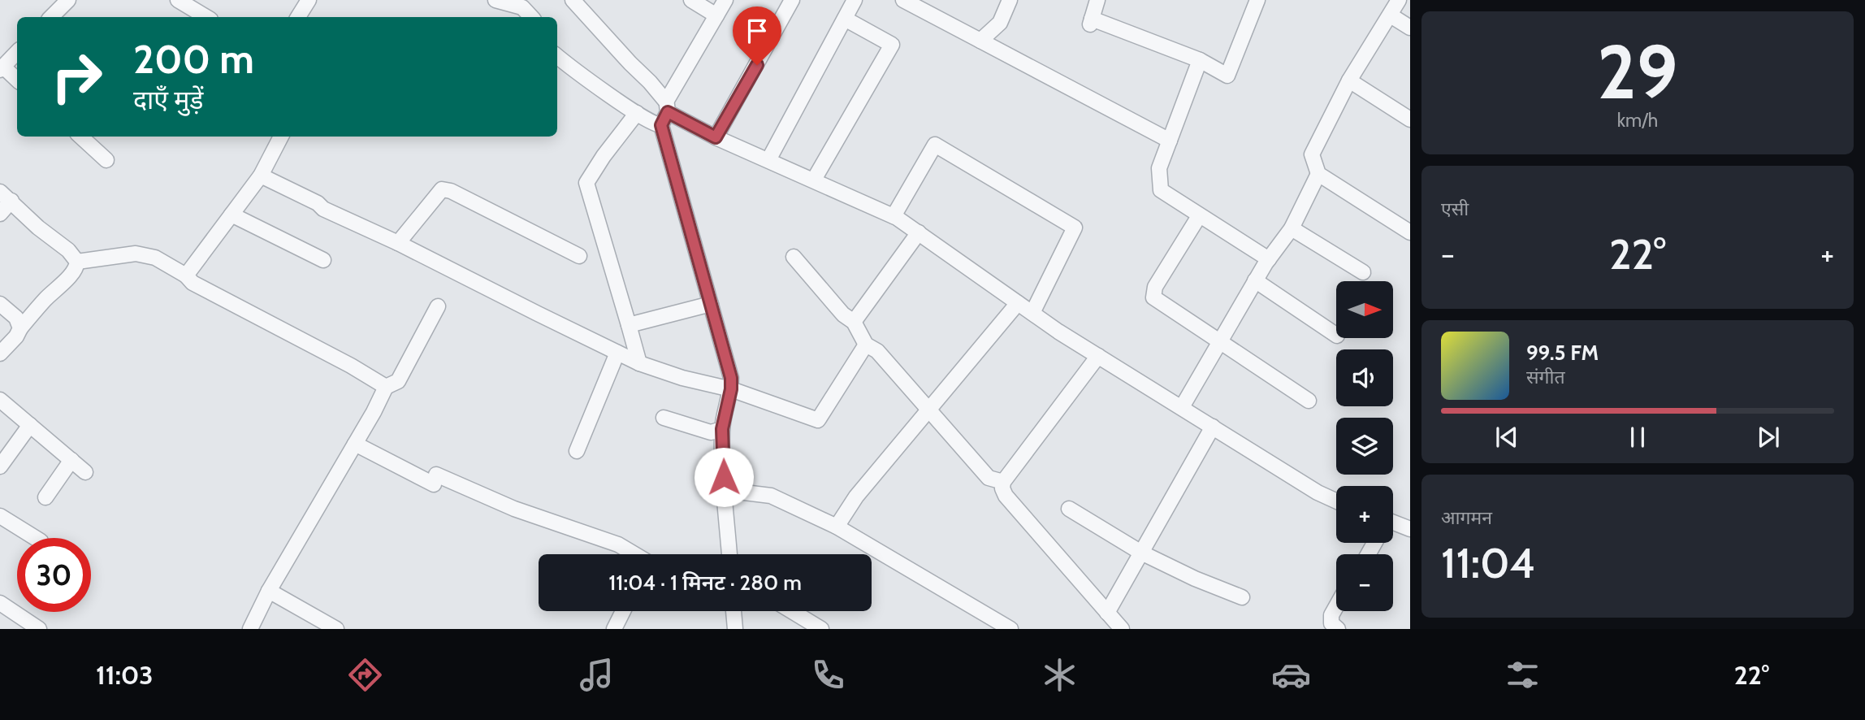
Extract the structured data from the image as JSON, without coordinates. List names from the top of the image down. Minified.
{"north":"right","page":{"tile":[["29","km/h"],"एसी",["आगमन","11:04"]],"turn":["200 m","दाएँ मुड़ें"],"heat":["−","22°","+"],"map_buttons":["+","−"],"song":["99.5 FM","संगीत"],"limit":"30","trip":"11:04 · 1 मिनट · 280 m","tabs":["11:03","22°"]}}
